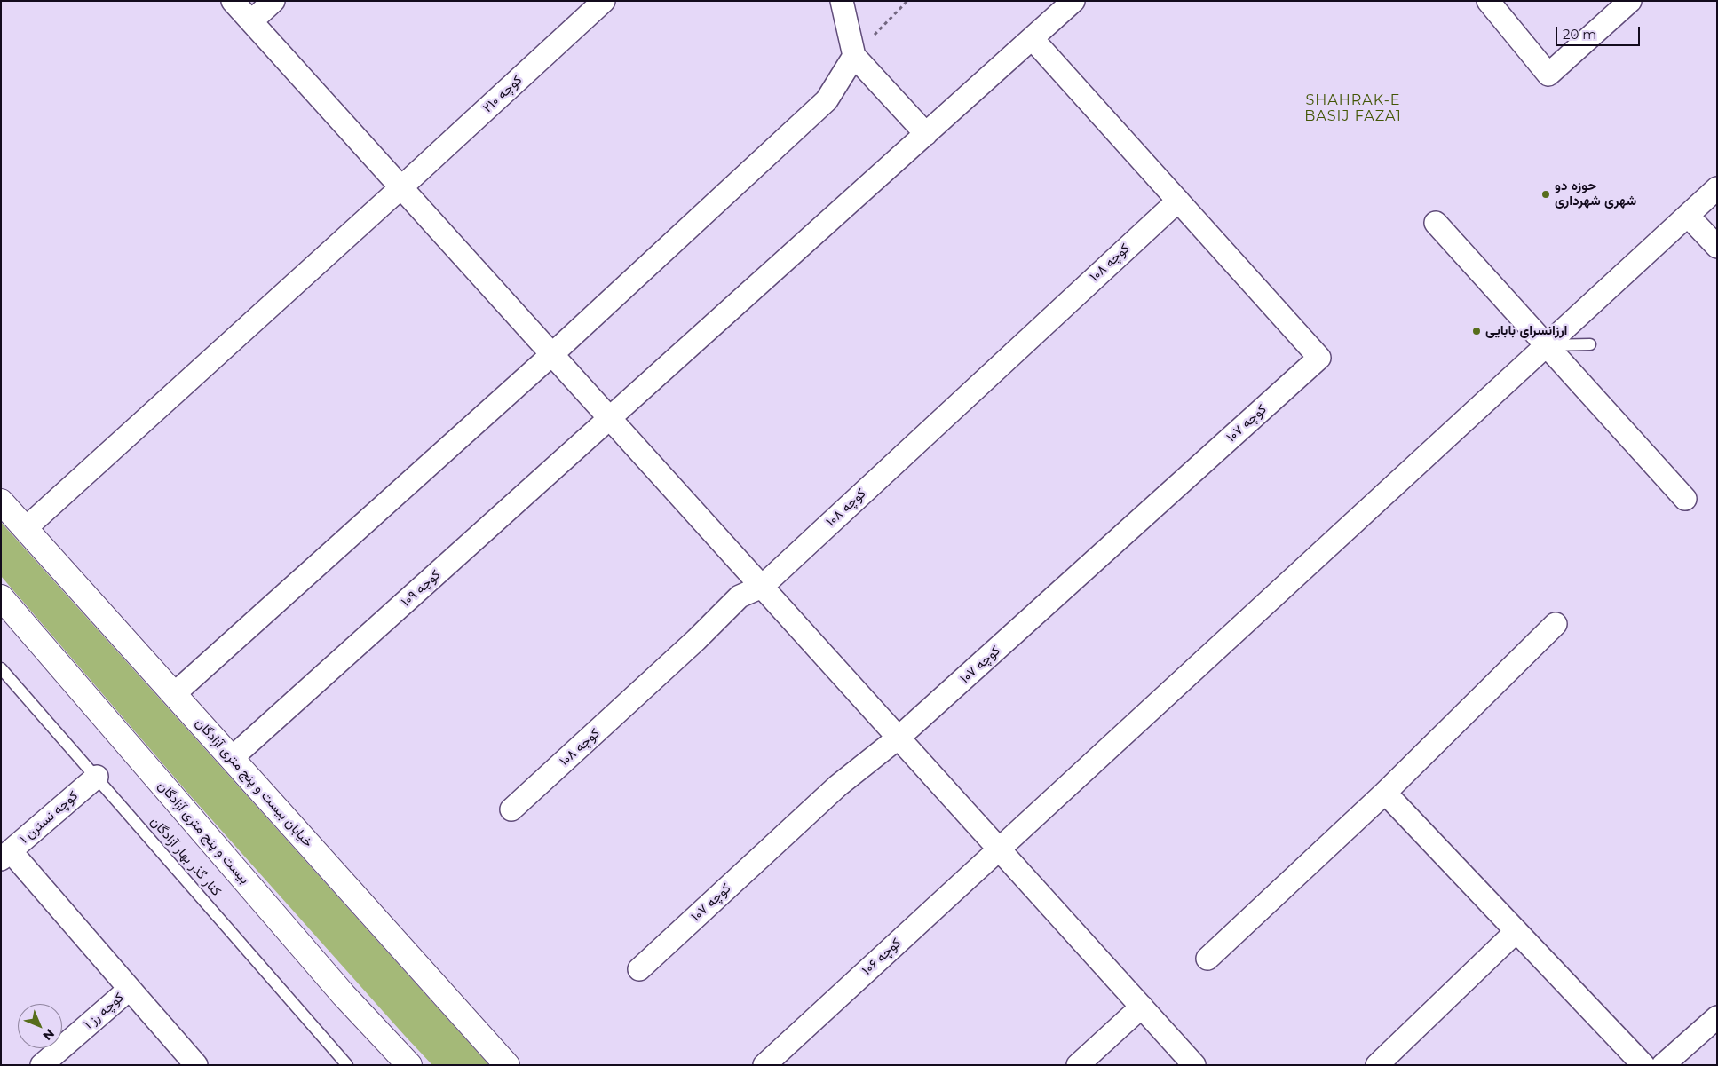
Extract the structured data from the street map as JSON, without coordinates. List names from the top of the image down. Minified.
{"streets":{"main road":["خیابان بیست و پنج متری آزادگان","بیست و پنج متری آزادگان"],"street":["۲۱۰ کوچه","۱۰۸ کوچه","۱۰۷ کوچه","۱۰۹ کوچه","کوچه نسترن ۱","۱۰۶ کوچه","کوچه رز ۱"],"lane":["کنار گذر بهار آزادگان"]},"crossings":[["۲۱۰ کوچه","خیابان بیست و پنج متری آزادگان"],["۱۰۸ کوچه","۱۰۷ کوچه"],["۱۰۹ کوچه","خیابان بیست و پنج متری آزادگان"],["کوچه نسترن ۱","کنار گذر بهار آزادگان"]],"districts":["SHAHRAK-E BASIJ FAZA1"],"places":["حوزه دو شهری شهرداری","ارزانسرای بابایی"],"scale_bar":"20 m","north":"bottom right"}
